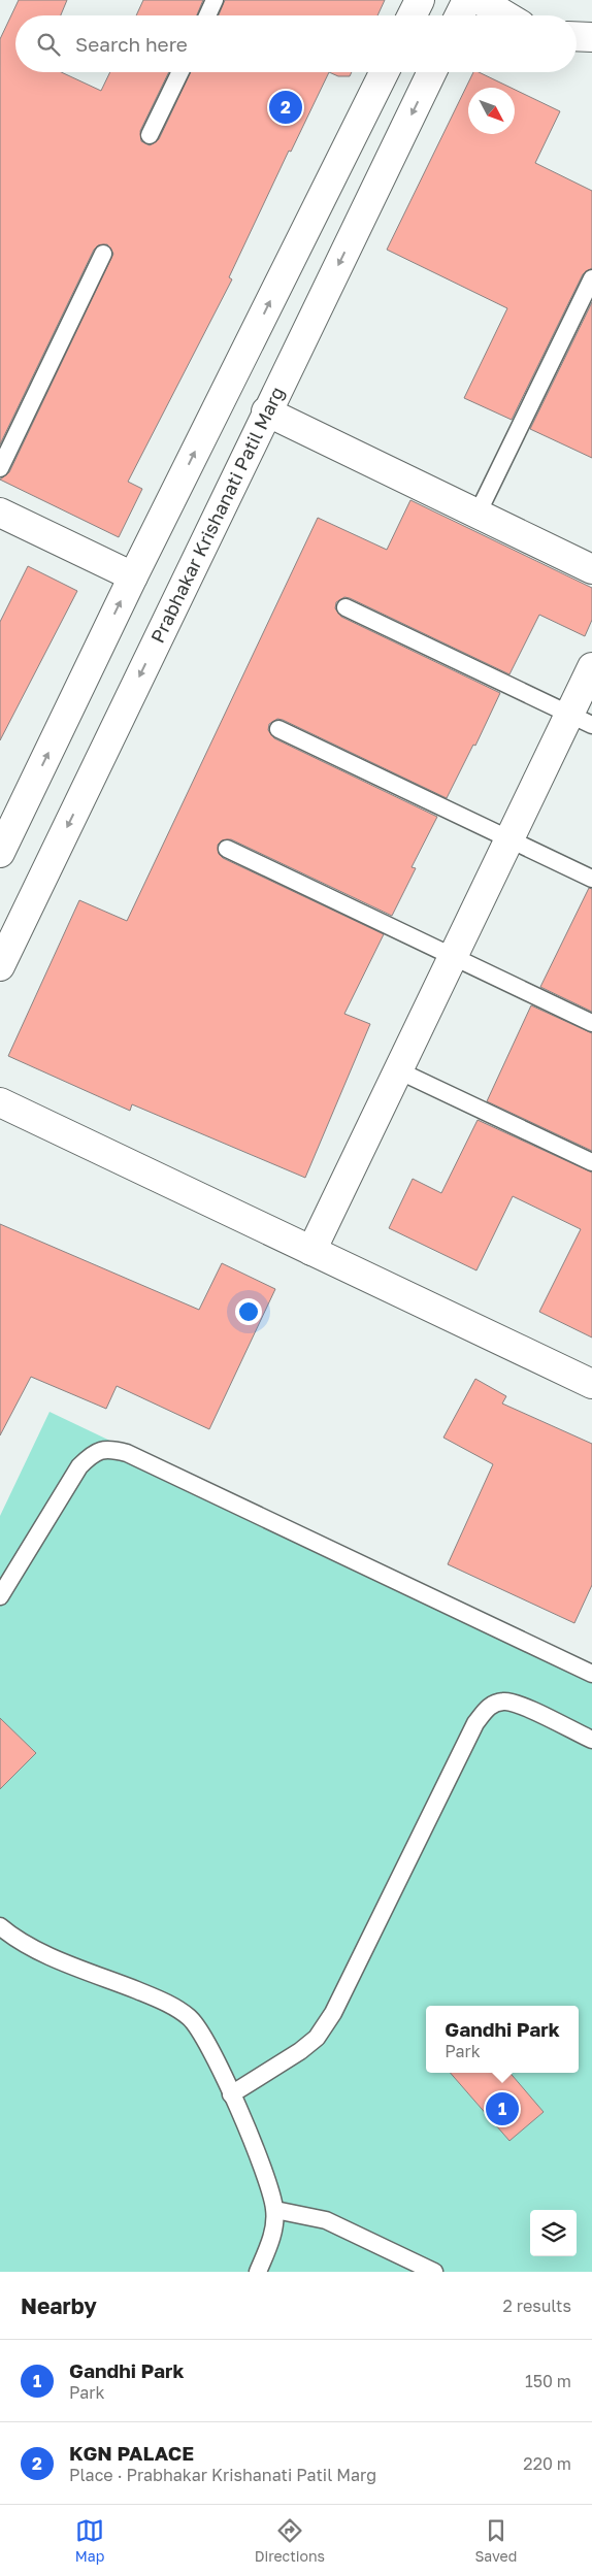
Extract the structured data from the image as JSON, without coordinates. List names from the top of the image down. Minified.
{"streets":{"street":["Prabhakar Krishanati Patil Marg"]},"north":"bottom right","page":{"search":"Search here","pins":["2","1"],"popup":["Gandhi Park","Park"],"heading":["Nearby","2 results"],"list":[{"mark":"1","name":"Gandhi Park","note":"Park","value":"150 m"},{"mark":"2","name":"KGN PALACE","note":"Place · Prabhakar Krishanati Patil Marg","value":"220 m"}],"nav":["Map","Directions","Saved"]}}
